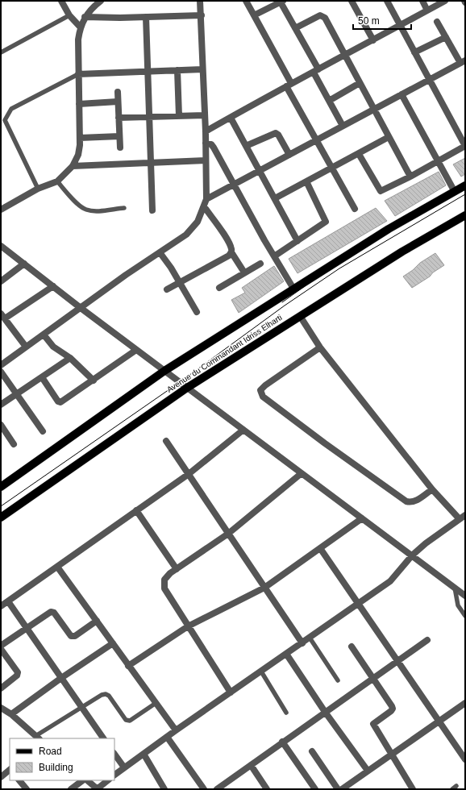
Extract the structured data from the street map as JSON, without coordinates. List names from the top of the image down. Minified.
{"streets":{"main road":["Avenue du Commandant Idriss Elharti"]},"legend":["Road","Building"],"scale_bar":"50 m"}
